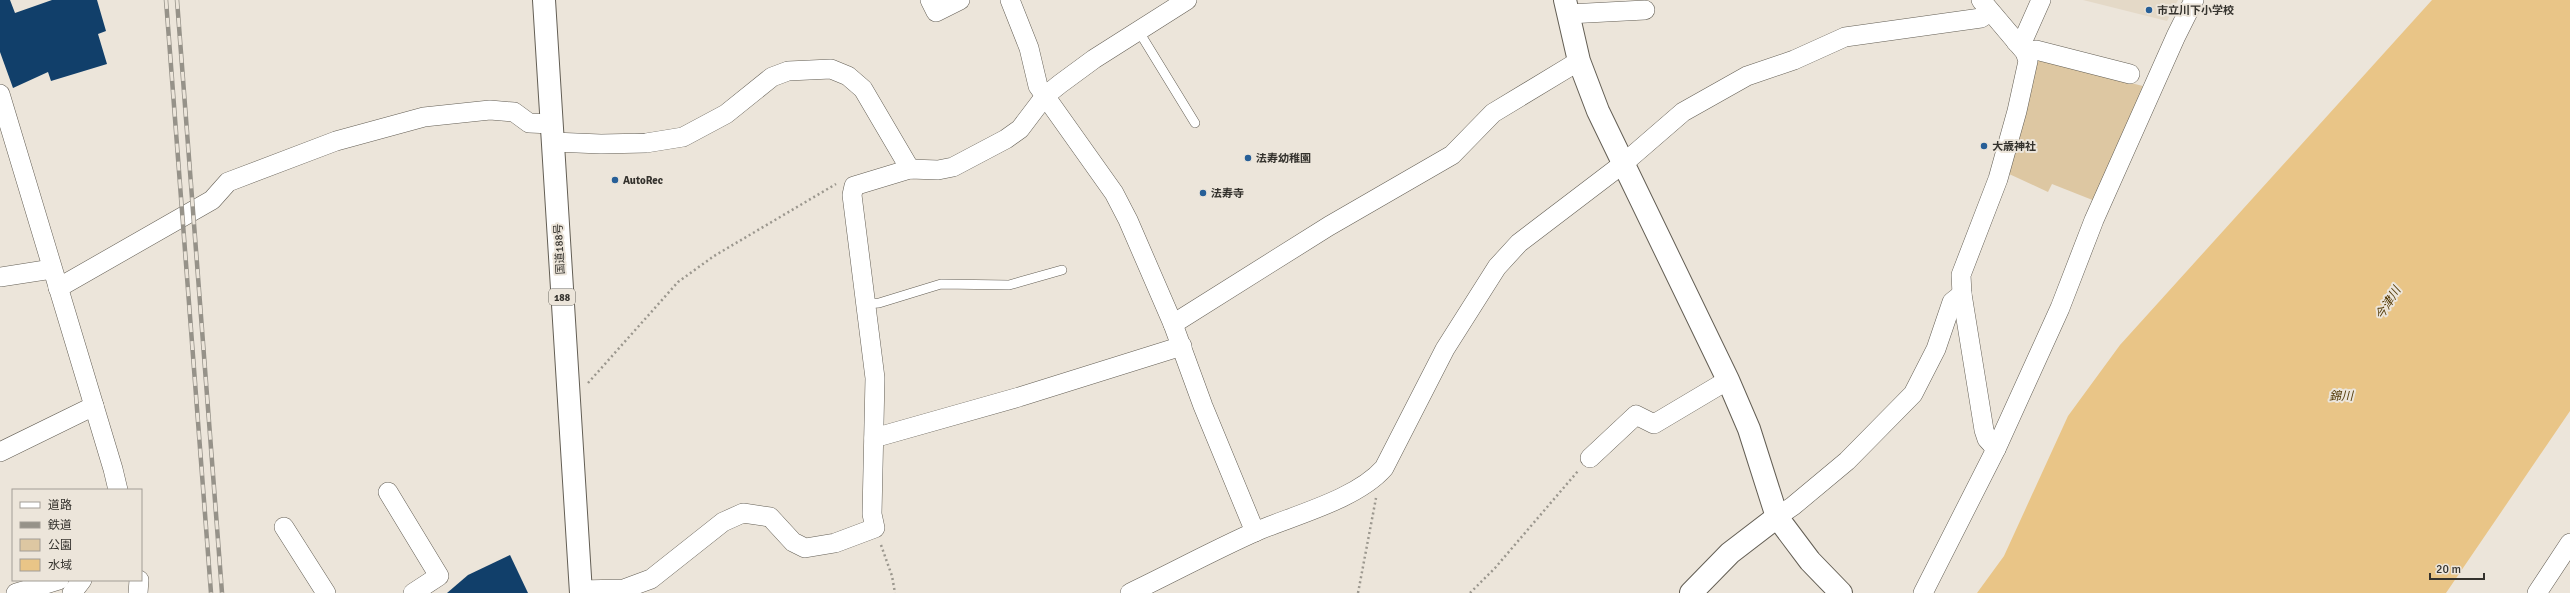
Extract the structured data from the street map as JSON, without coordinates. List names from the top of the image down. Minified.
{"streets":{"main road":["国道188号","188"]},"water":["今津川","錦川"],"places":["市立川下小学校","大歳神社","法寿幼稚園","AutoRec","法寿寺"],"legend":["道路","鉄道","公園","水域"],"scale_bar":"20 m"}
